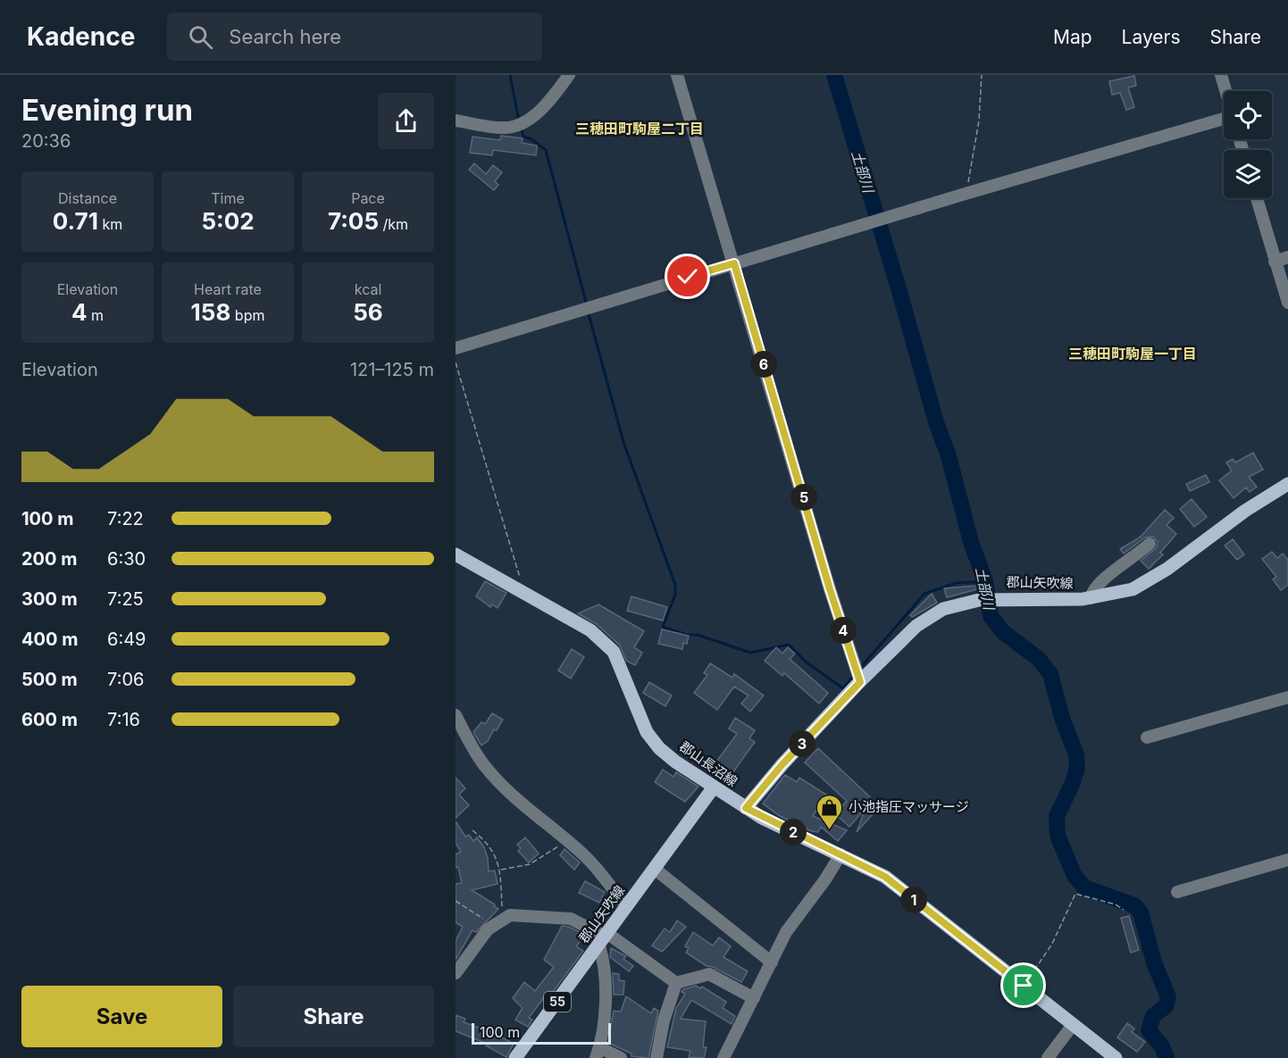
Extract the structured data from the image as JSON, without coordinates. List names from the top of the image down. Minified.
{"streets":{"main road":["郡山矢吹線","郡山長沼線","55"]},"crossings":[["郡山矢吹線","郡山長沼線"]],"districts":["三穂田町駒屋二丁目","三穂田町駒屋一丁目"],"water":["土部川"],"places":{"shop":["小池指圧マッサージ"]},"scale_bar":"100 m","page":{"header":"Kadence","search":"Search here","nav":["Map","Layers","Share"],"heading":["Evening run","20:36"],"stats":[["Distance","0.71 km"],["Time","5:02"],["Pace","7:05 /km"],["Elevation","4 m"],["Heart rate","158 bpm"],["kcal","56"]],"chart":["Elevation","121–125 m"],"pins":["6","5","4","3","2","1"],"list":[{"name":"100 m","note":"7:22"},{"name":"200 m","note":"6:30"},{"name":"300 m","note":"7:25"},{"name":"400 m","note":"6:49"},{"name":"500 m","note":"7:06"},{"name":"600 m","note":"7:16"}],"buttons":["Save","Share"],"scale":"100 m"}}
